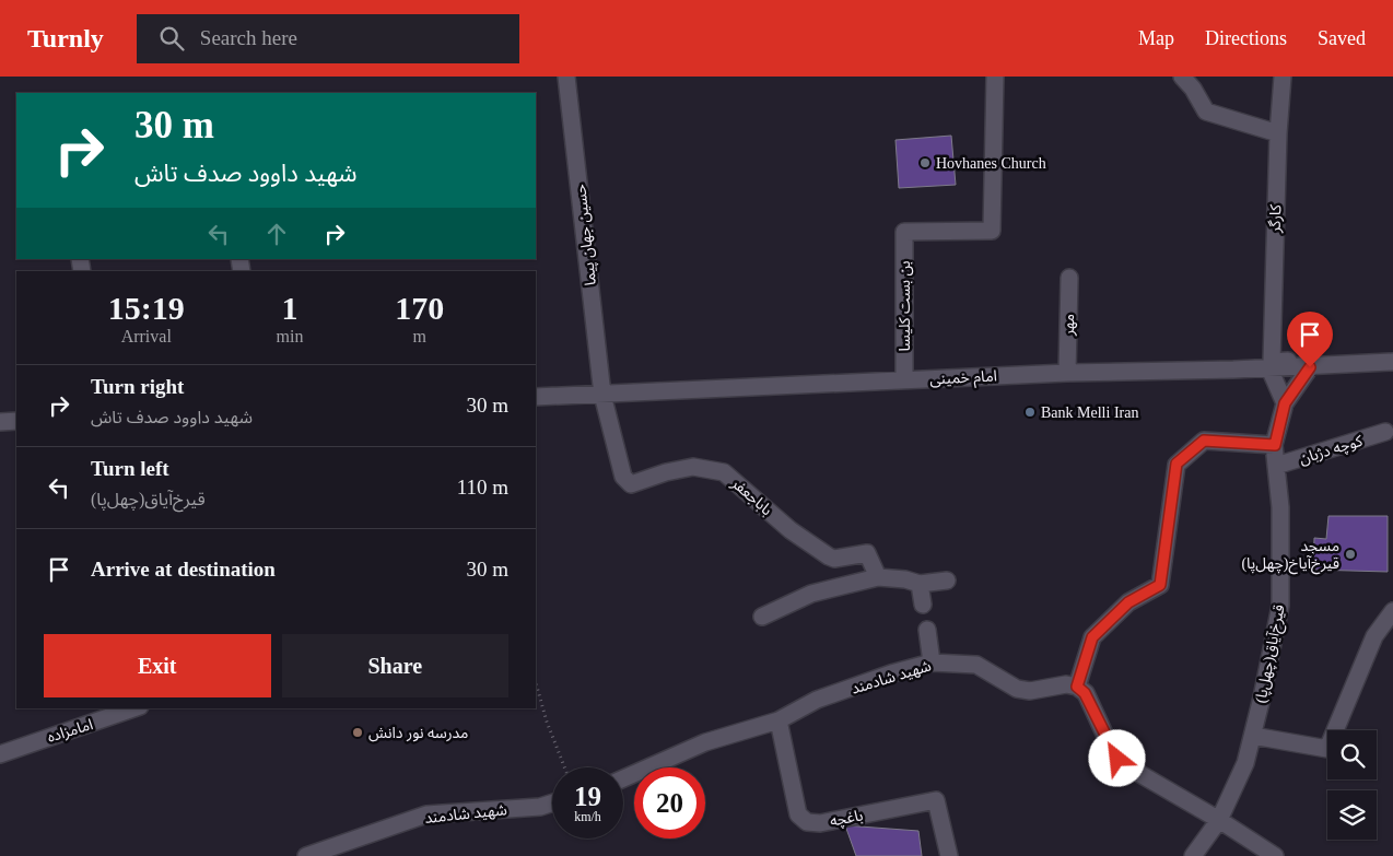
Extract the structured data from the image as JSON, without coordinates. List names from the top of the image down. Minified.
{"streets":{"street":["کارگر","حسین جهان پیما","بن بست کلیسا","مهر","امام خمینی","کوچه دژبان","باباجعفر","قیرخ‌آیاق(چهل‌پا)","شهید شادمند","امامزاده","باغچه"]},"crossings":[["کارگر","امام خمینی"],["حسین جهان پیما","امام خمینی"],["حسین جهان پیما","باباجعفر"],["بن بست کلیسا","امام خمینی"],["مهر","امام خمینی"],["امام خمینی","باباجعفر"],["امام خمینی","قیرخ‌آیاق(چهل‌پا)"],["کوچه دژبان","قیرخ‌آیاق(چهل‌پا)"],["شهید شادمند","باغچه"]],"places":["Hovhanes Church","Bank Melli Iran","مسجد قیرخ‌آیاخ(چهل‌پا)","مدرسه نور دانش"],"page":{"header":"Turnly","search":"Search here","nav":["Map","Directions","Saved"],"turn":["30 m","شهید داوود صدف تاش"],"eta":["15:19","Arrival","1","min","170","m"],"list":[{"name":"Turn right","note":"شهید داوود صدف تاش","value":"30 m"},{"name":"Turn left","note":"قیرخ‌آیاق(چهل‌پا)","value":"110 m"},{"name":"Arrive at destination","value":"30 m"}],"buttons":["Exit","Share"],"speed":"19 km/h","limit":"20"}}
